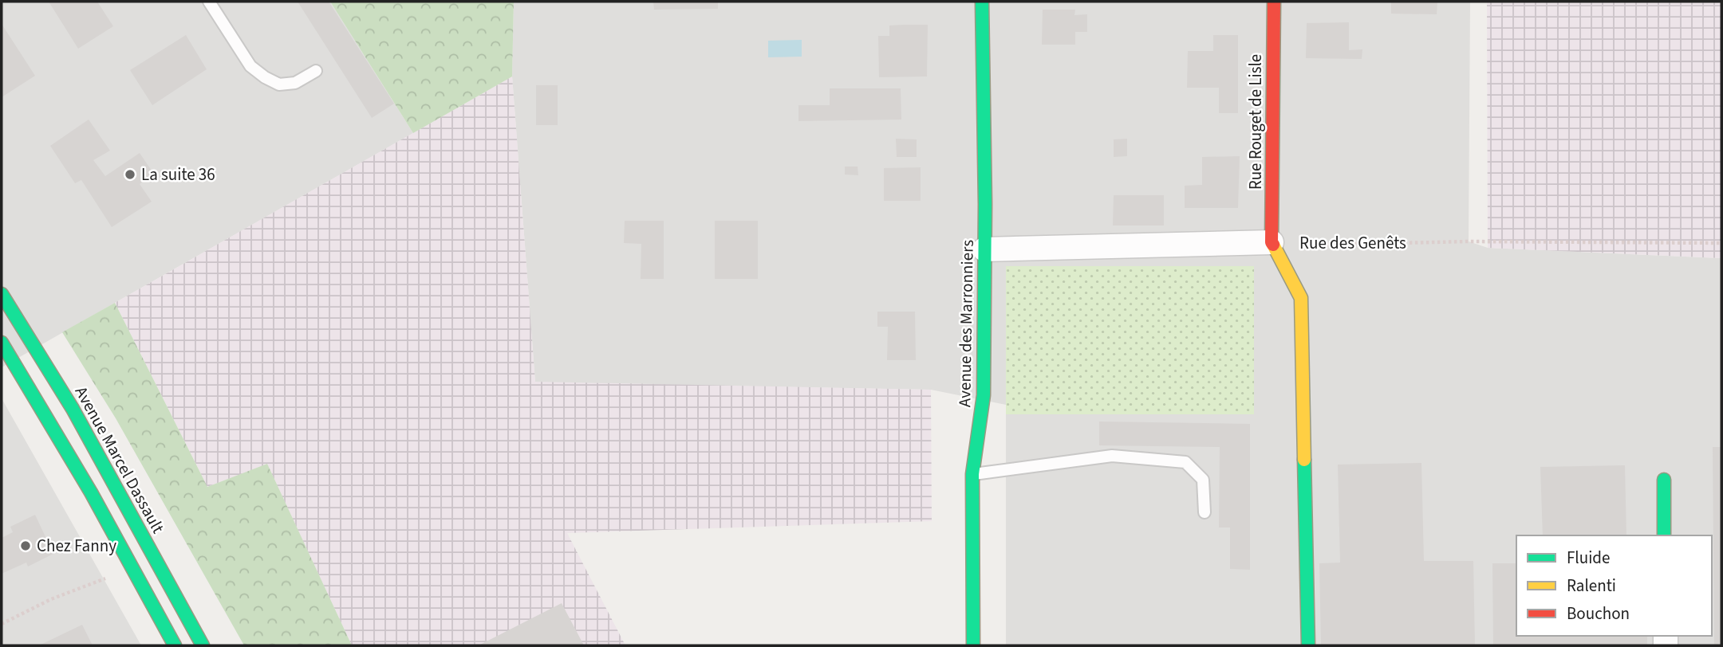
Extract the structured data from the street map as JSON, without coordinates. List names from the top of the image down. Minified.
{"streets":{"street":["Rue Rouget de Lisle","Avenue des Marronniers","Avenue Marcel Dassault"],"path":["Rue des Genêts"]},"crossings":[["Rue Rouget de Lisle","Rue des Genêts"]],"places":["La suite 36","Chez Fanny"],"legend":["Fluide","Ralenti","Bouchon"]}
